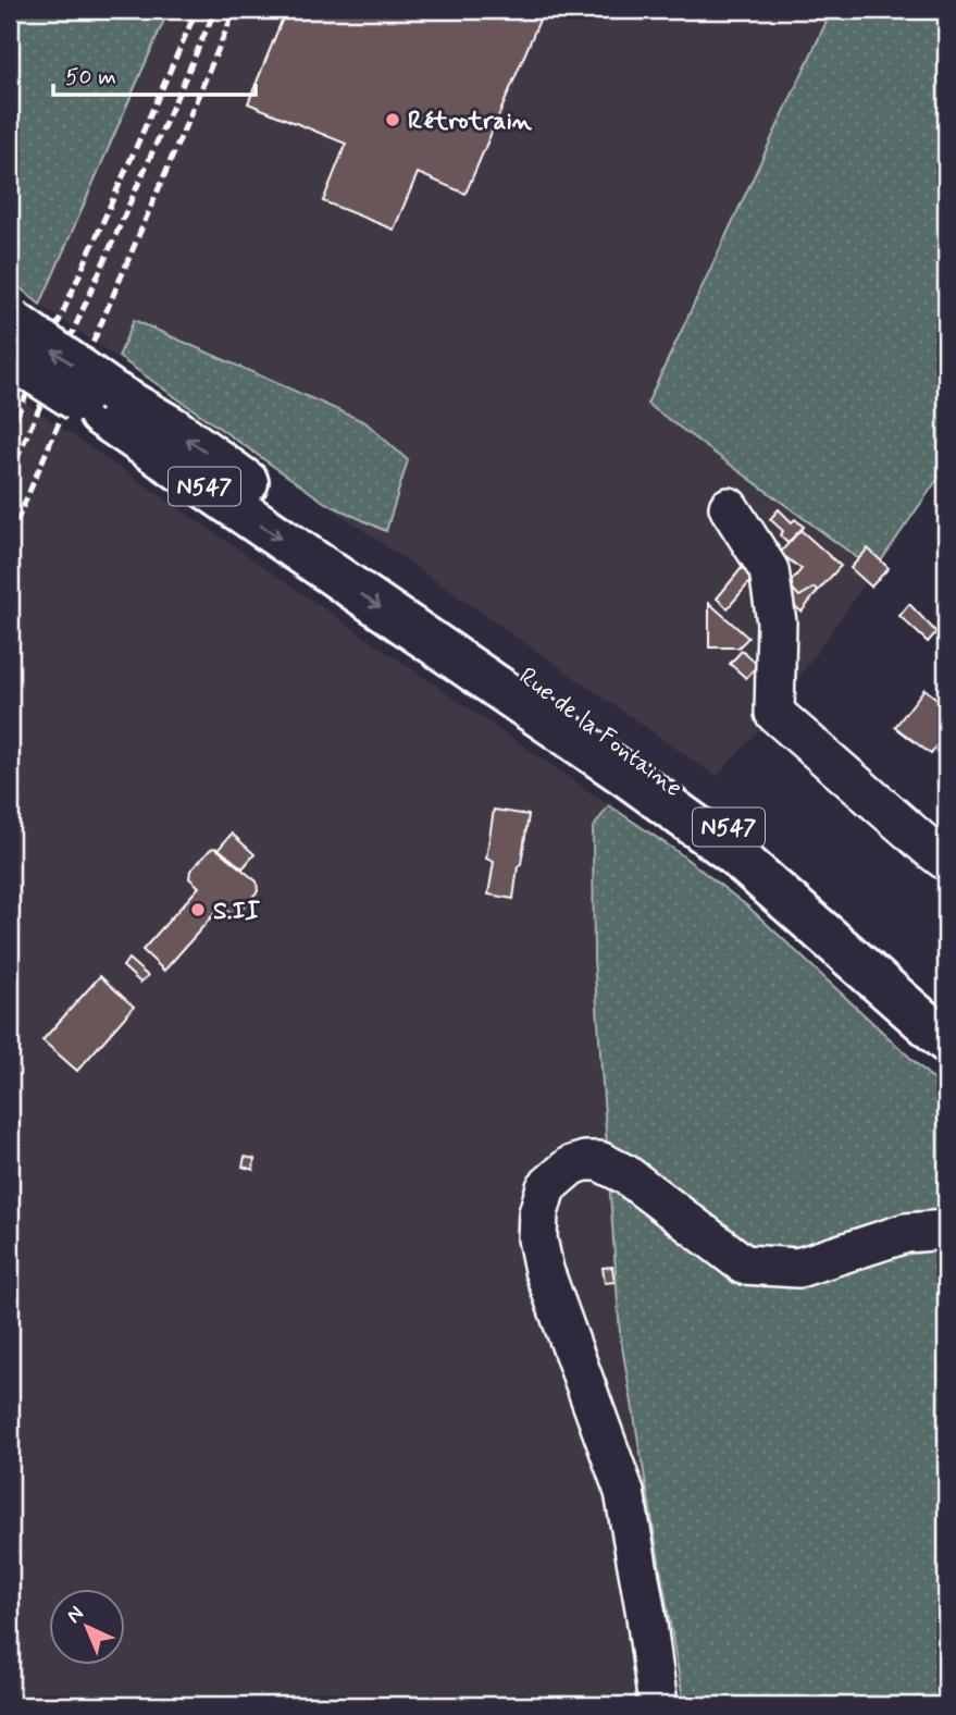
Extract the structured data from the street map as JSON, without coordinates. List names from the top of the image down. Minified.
{"streets":{"main road":["N547","Rue de la Fontaine"]},"crossings":[["N547","Rue de la Fontaine"]],"places":["Rétrotrain","S.II"],"scale_bar":"50 m","north":"top left"}
